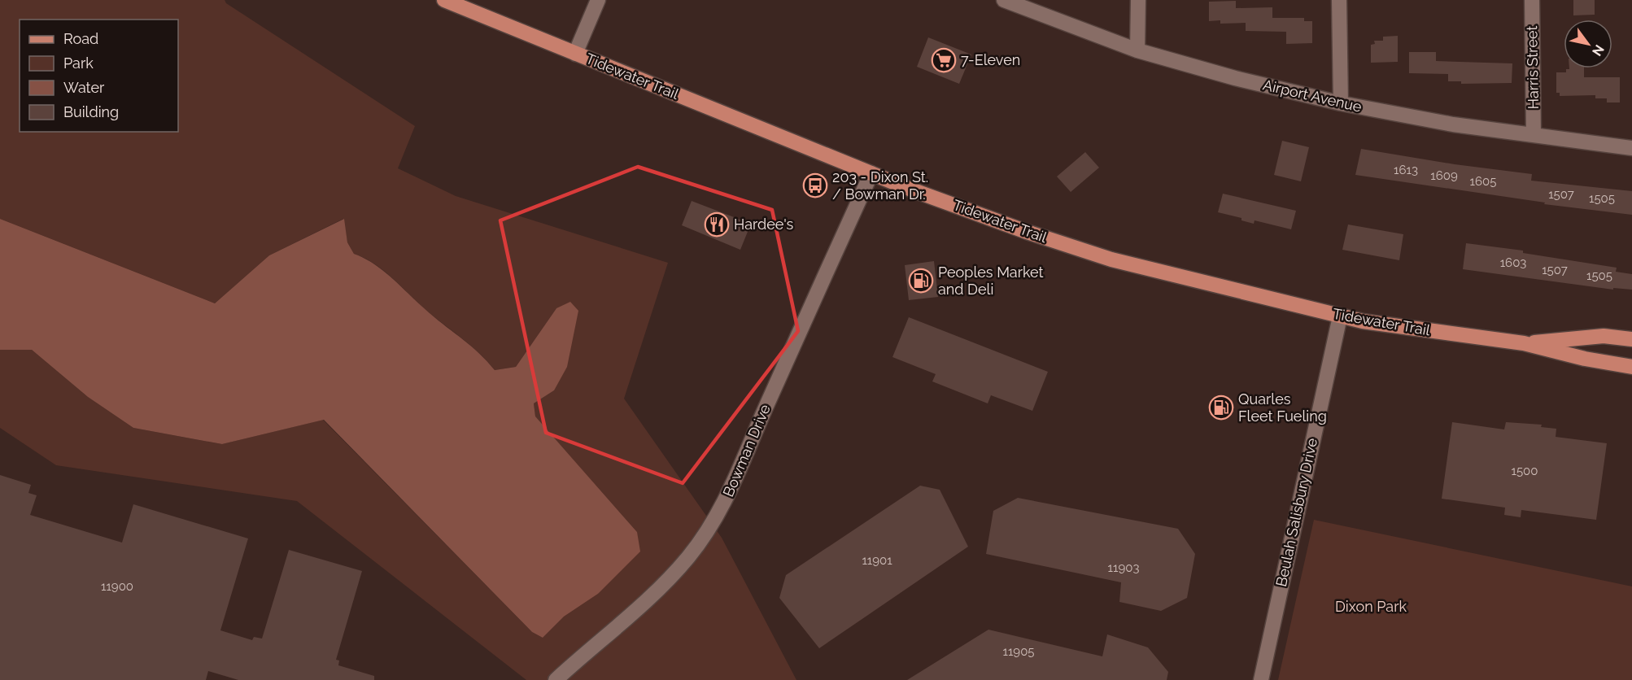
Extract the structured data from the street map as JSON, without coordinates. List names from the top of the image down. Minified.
{"streets":{"main road":["Tidewater Trail"],"street":["Harris Street","Airport Avenue","Bowman Drive","Beulah Salisbury Drive"]},"crossings":[["Harris Street","Airport Avenue"],["Tidewater Trail","Bowman Drive"],["Tidewater Trail","Beulah Salisbury Drive"]],"parks":["Dixon Park"],"places":{"supermarket":["7-Eleven"],"bus stop":["203 - Dixon St. / Bowman Dr."],"restaurant":["Hardee's"],"fuel station":["Peoples Market and Deli","Quarles Fleet Fueling"]},"house_numbers":["1613","1609","1605","1507","1505","1603","1507","1505","1500","11901","11903","11900","11905"],"legend":["Road","Park","Water","Building"],"north":"bottom right"}
